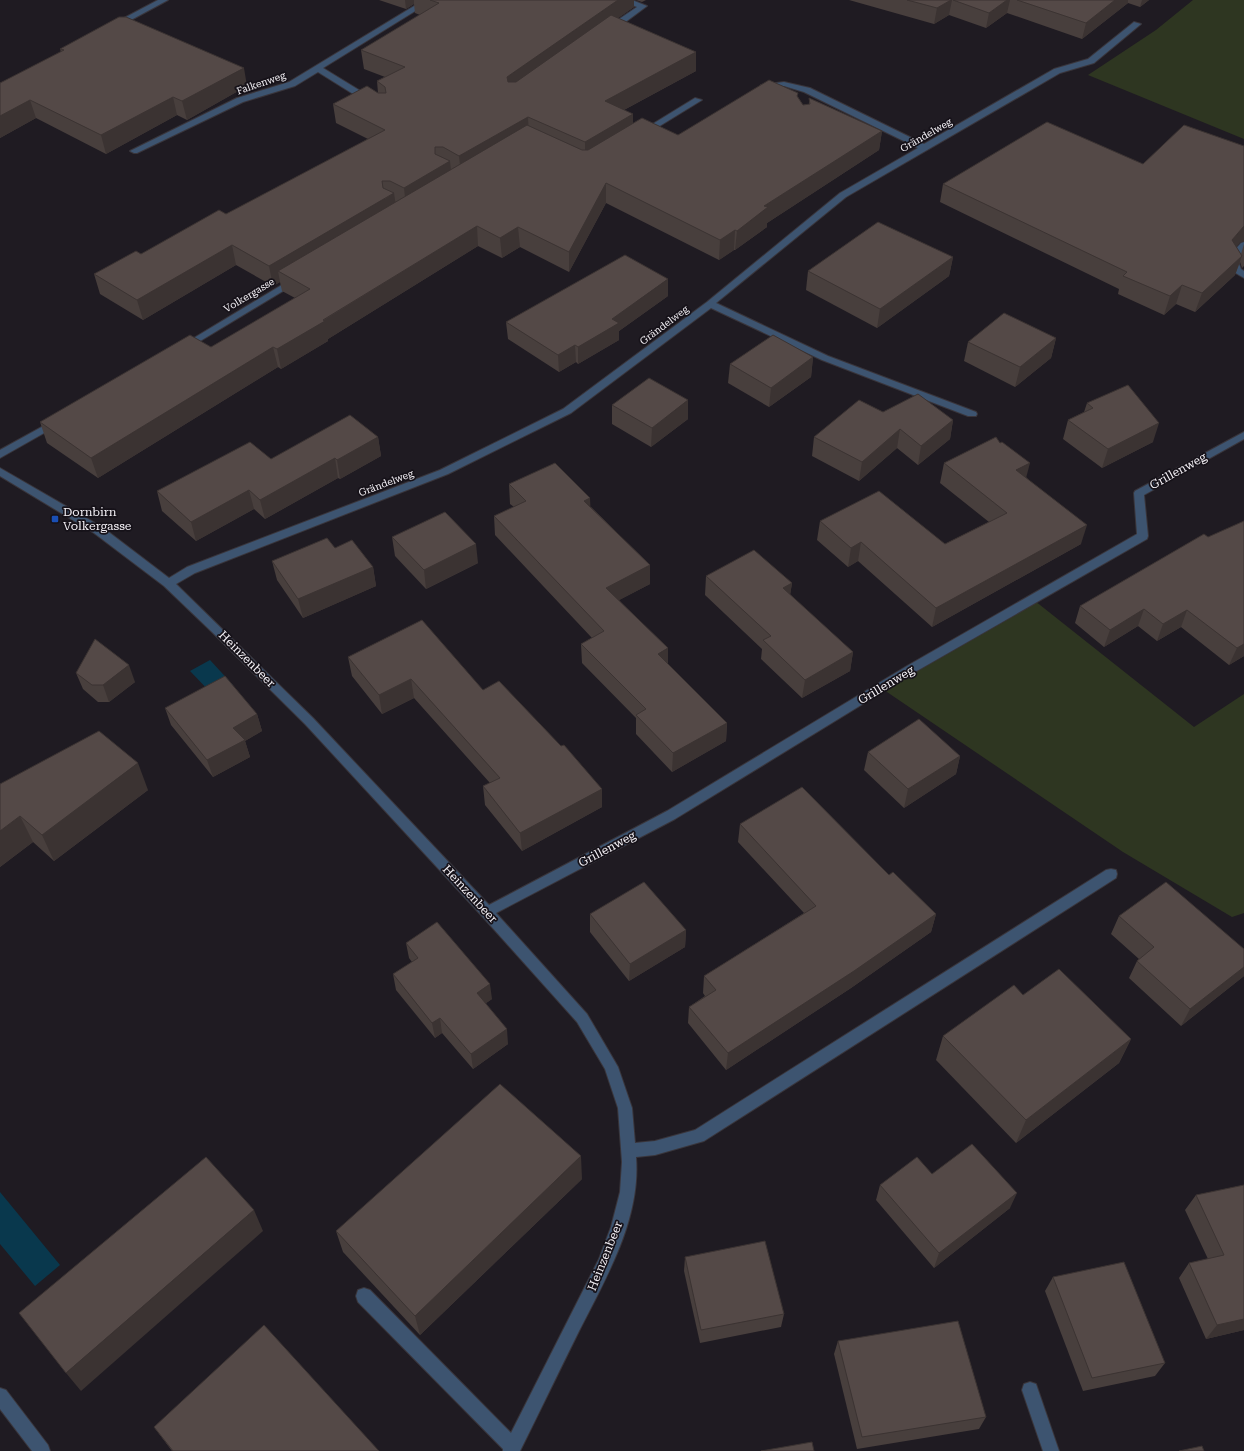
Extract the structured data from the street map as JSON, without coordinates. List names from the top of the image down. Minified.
{"streets":{"street":["Falkenweg","Grändelweg","Volkergasse","Grillenweg","Heinzenbeer"]},"crossings":[["Grändelweg","Heinzenbeer"],["Grillenweg","Heinzenbeer"]],"places":{"transit":["Dornbirn Volkergasse"]}}
